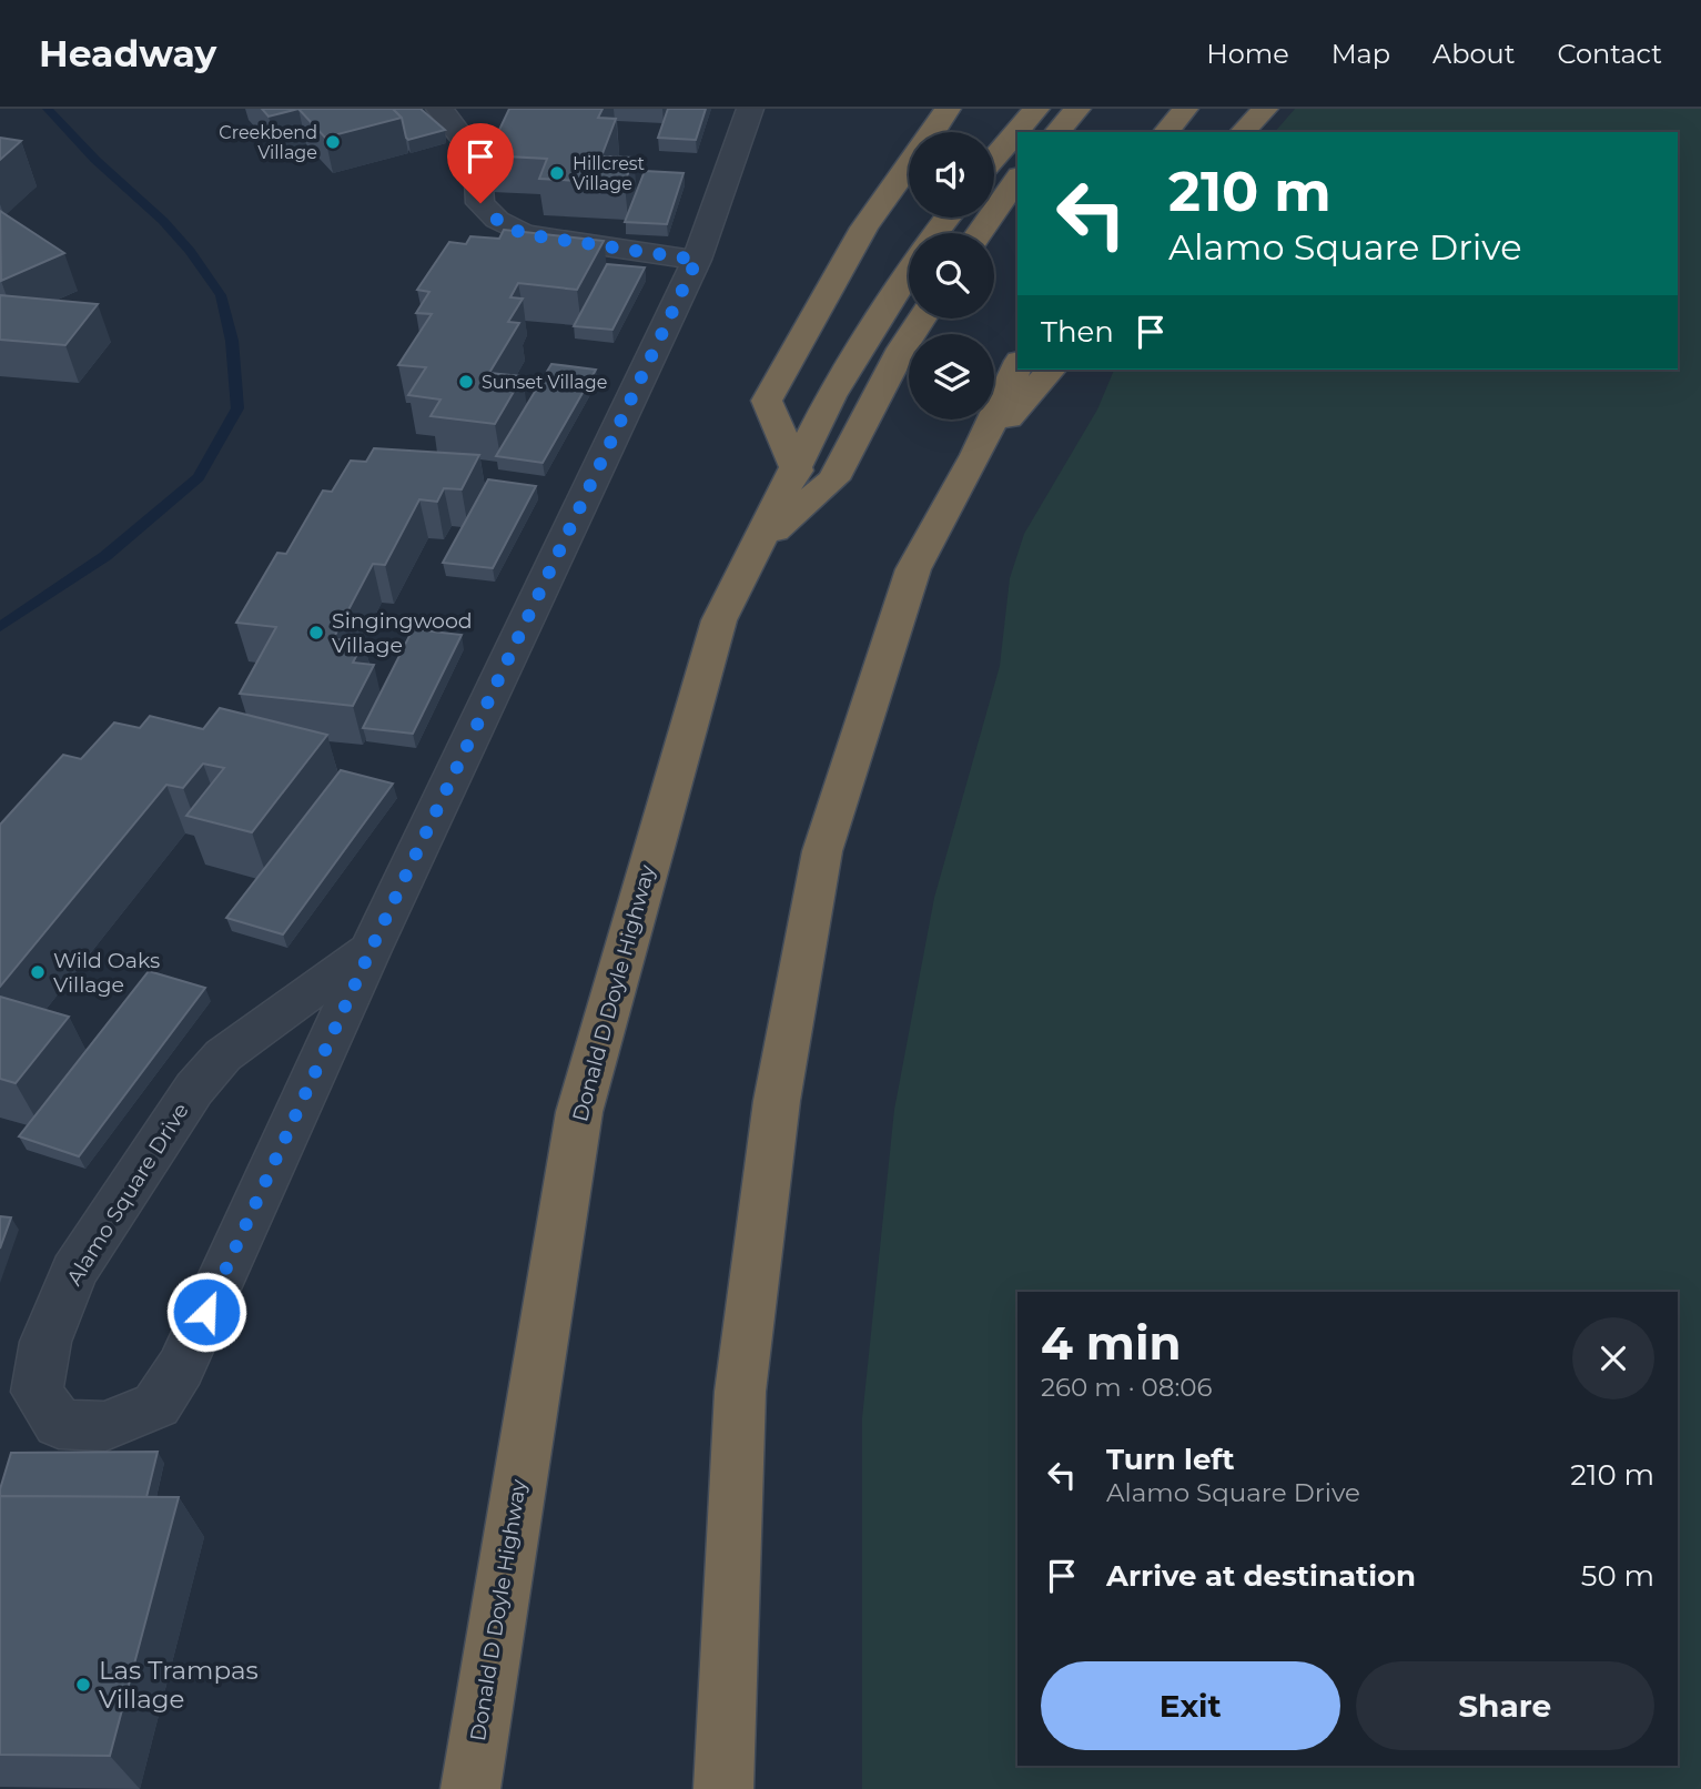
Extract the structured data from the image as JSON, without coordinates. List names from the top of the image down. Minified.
{"streets":{"highway":["Donald D Doyle Highway"],"street":["Alamo Square Drive"]},"places":["Creekbend Village","Hillcrest Village","Sunset Village","Singingwood Village","Wild Oaks Village","Las Trampas Village"],"page":{"header":"Headway","nav":["Home","Map","About","Contact"],"turn":["210 m","Alamo Square Drive"],"then":"Then","heading":["4 min","260 m · 08:06"],"list":[{"name":"Turn left","note":"Alamo Square Drive","value":"210 m"},{"name":"Arrive at destination","value":"50 m"}],"buttons":["Exit","Share"]}}
